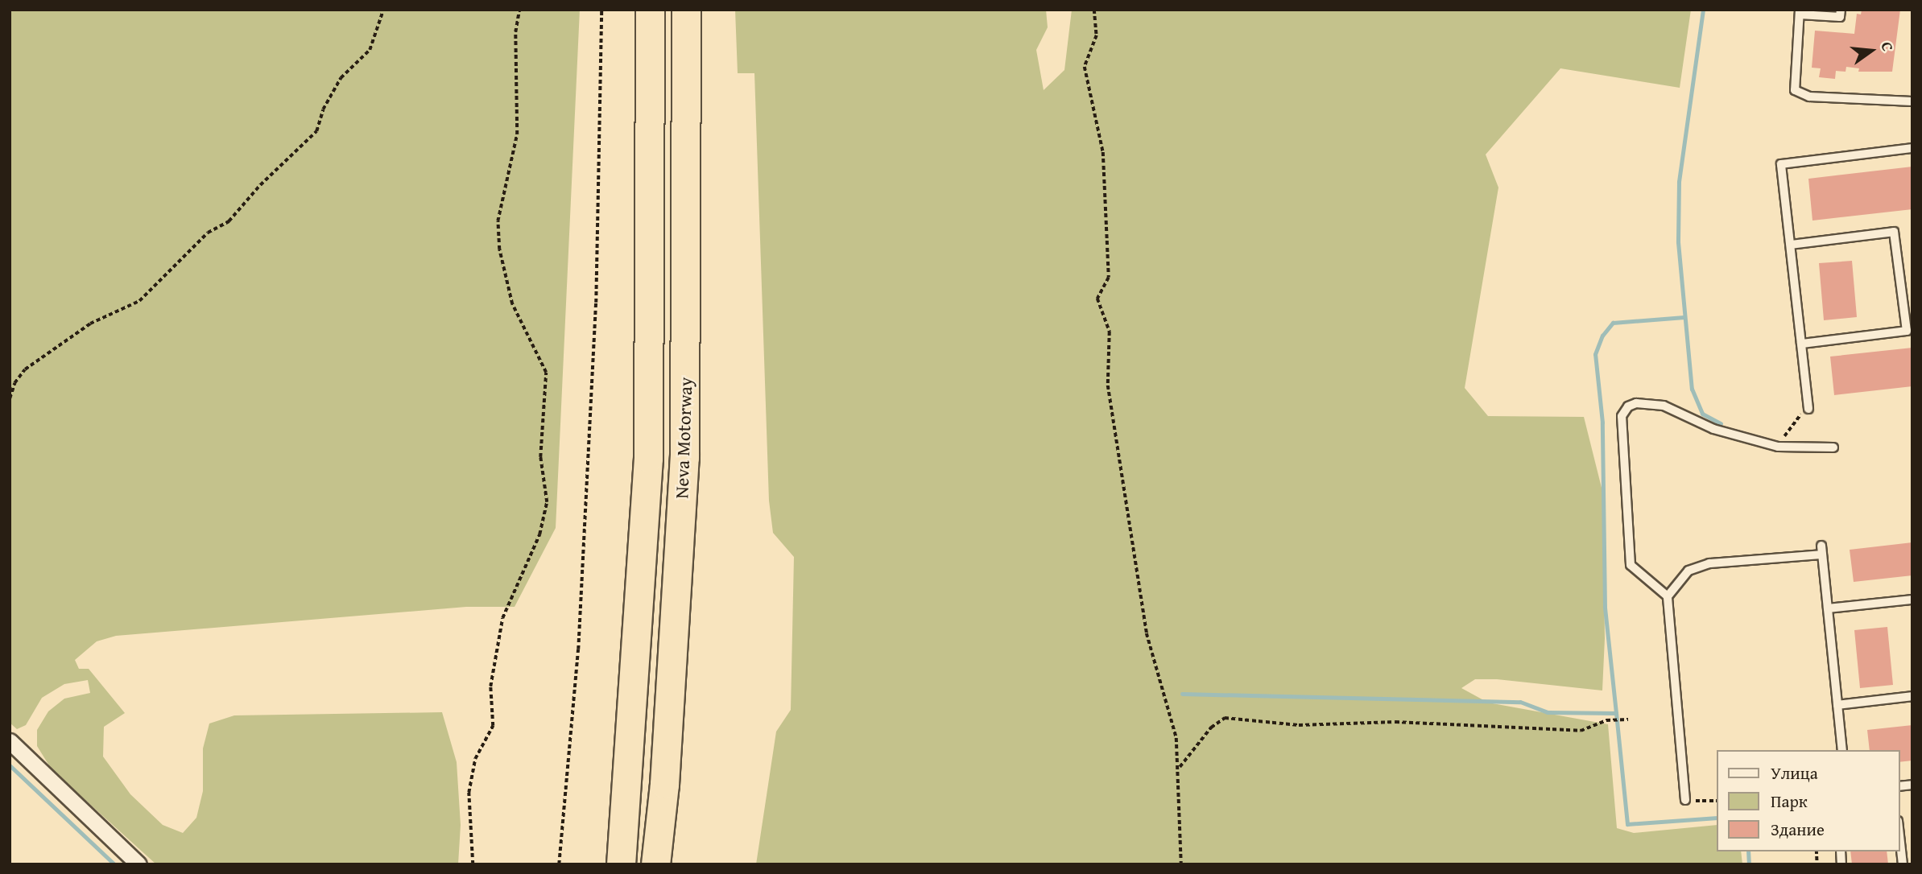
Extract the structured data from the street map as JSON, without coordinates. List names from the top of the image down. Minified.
{"streets":{"highway":["Neva Motorway"]},"legend":["Улица","Парк","Здание"],"north":"right"}
